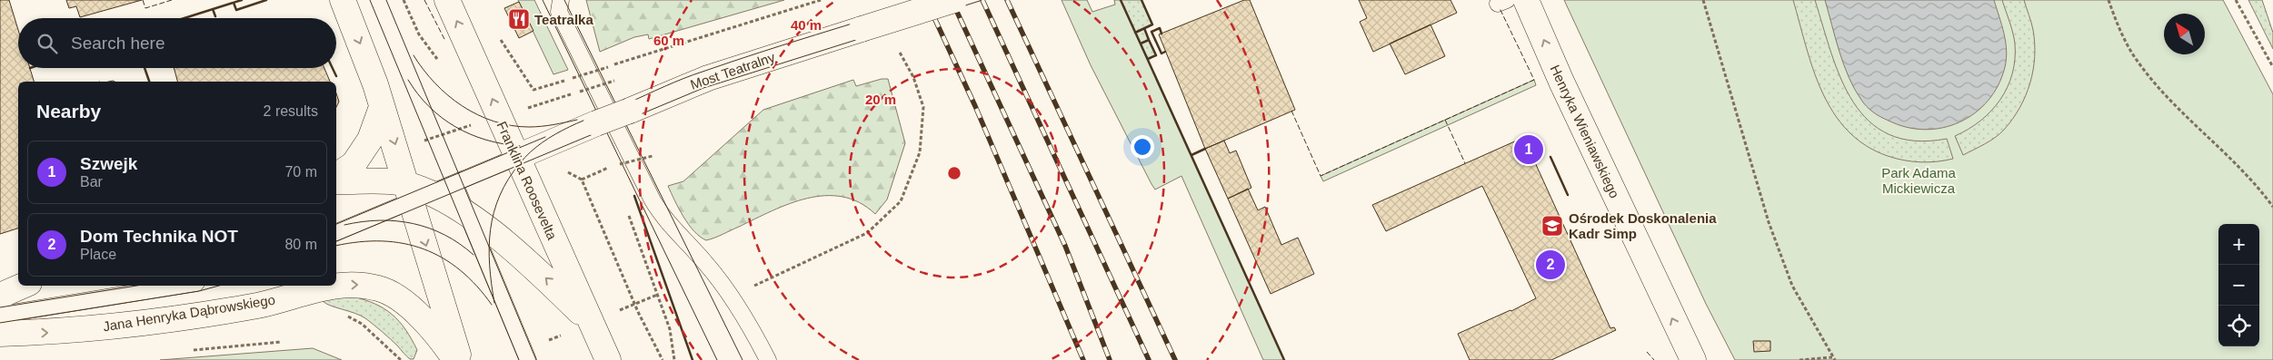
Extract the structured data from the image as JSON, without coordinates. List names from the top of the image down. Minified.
{"streets":{"street":["Most Teatralny","Henryka Wieniawskiego","Franklina Roosevelta","Jana Henryka Dąbrowskiego"]},"crossings":[["Most Teatralny","Franklina Roosevelta"]],"one_way":["Henryka Wieniawskiego","Jana Henryka Dąbrowskiego"],"parks":["Park Adama Mickiewicza"],"places":{"restaurant":["Teatralka"],"school or university":["Ośrodek Doskonalenia Kadr Simp"]},"north":"top left","page":{"search":"Search here","heading":["Nearby","2 results"],"pins":["1","2"],"list":[{"mark":"1","name":"Szwejk","note":"Bar","value":"70 m"},{"mark":"2","name":"Dom Technika NOT","note":"Place","value":"80 m"}],"map_buttons":["+","−"]},"rings":["40 m","60 m","20 m"]}
